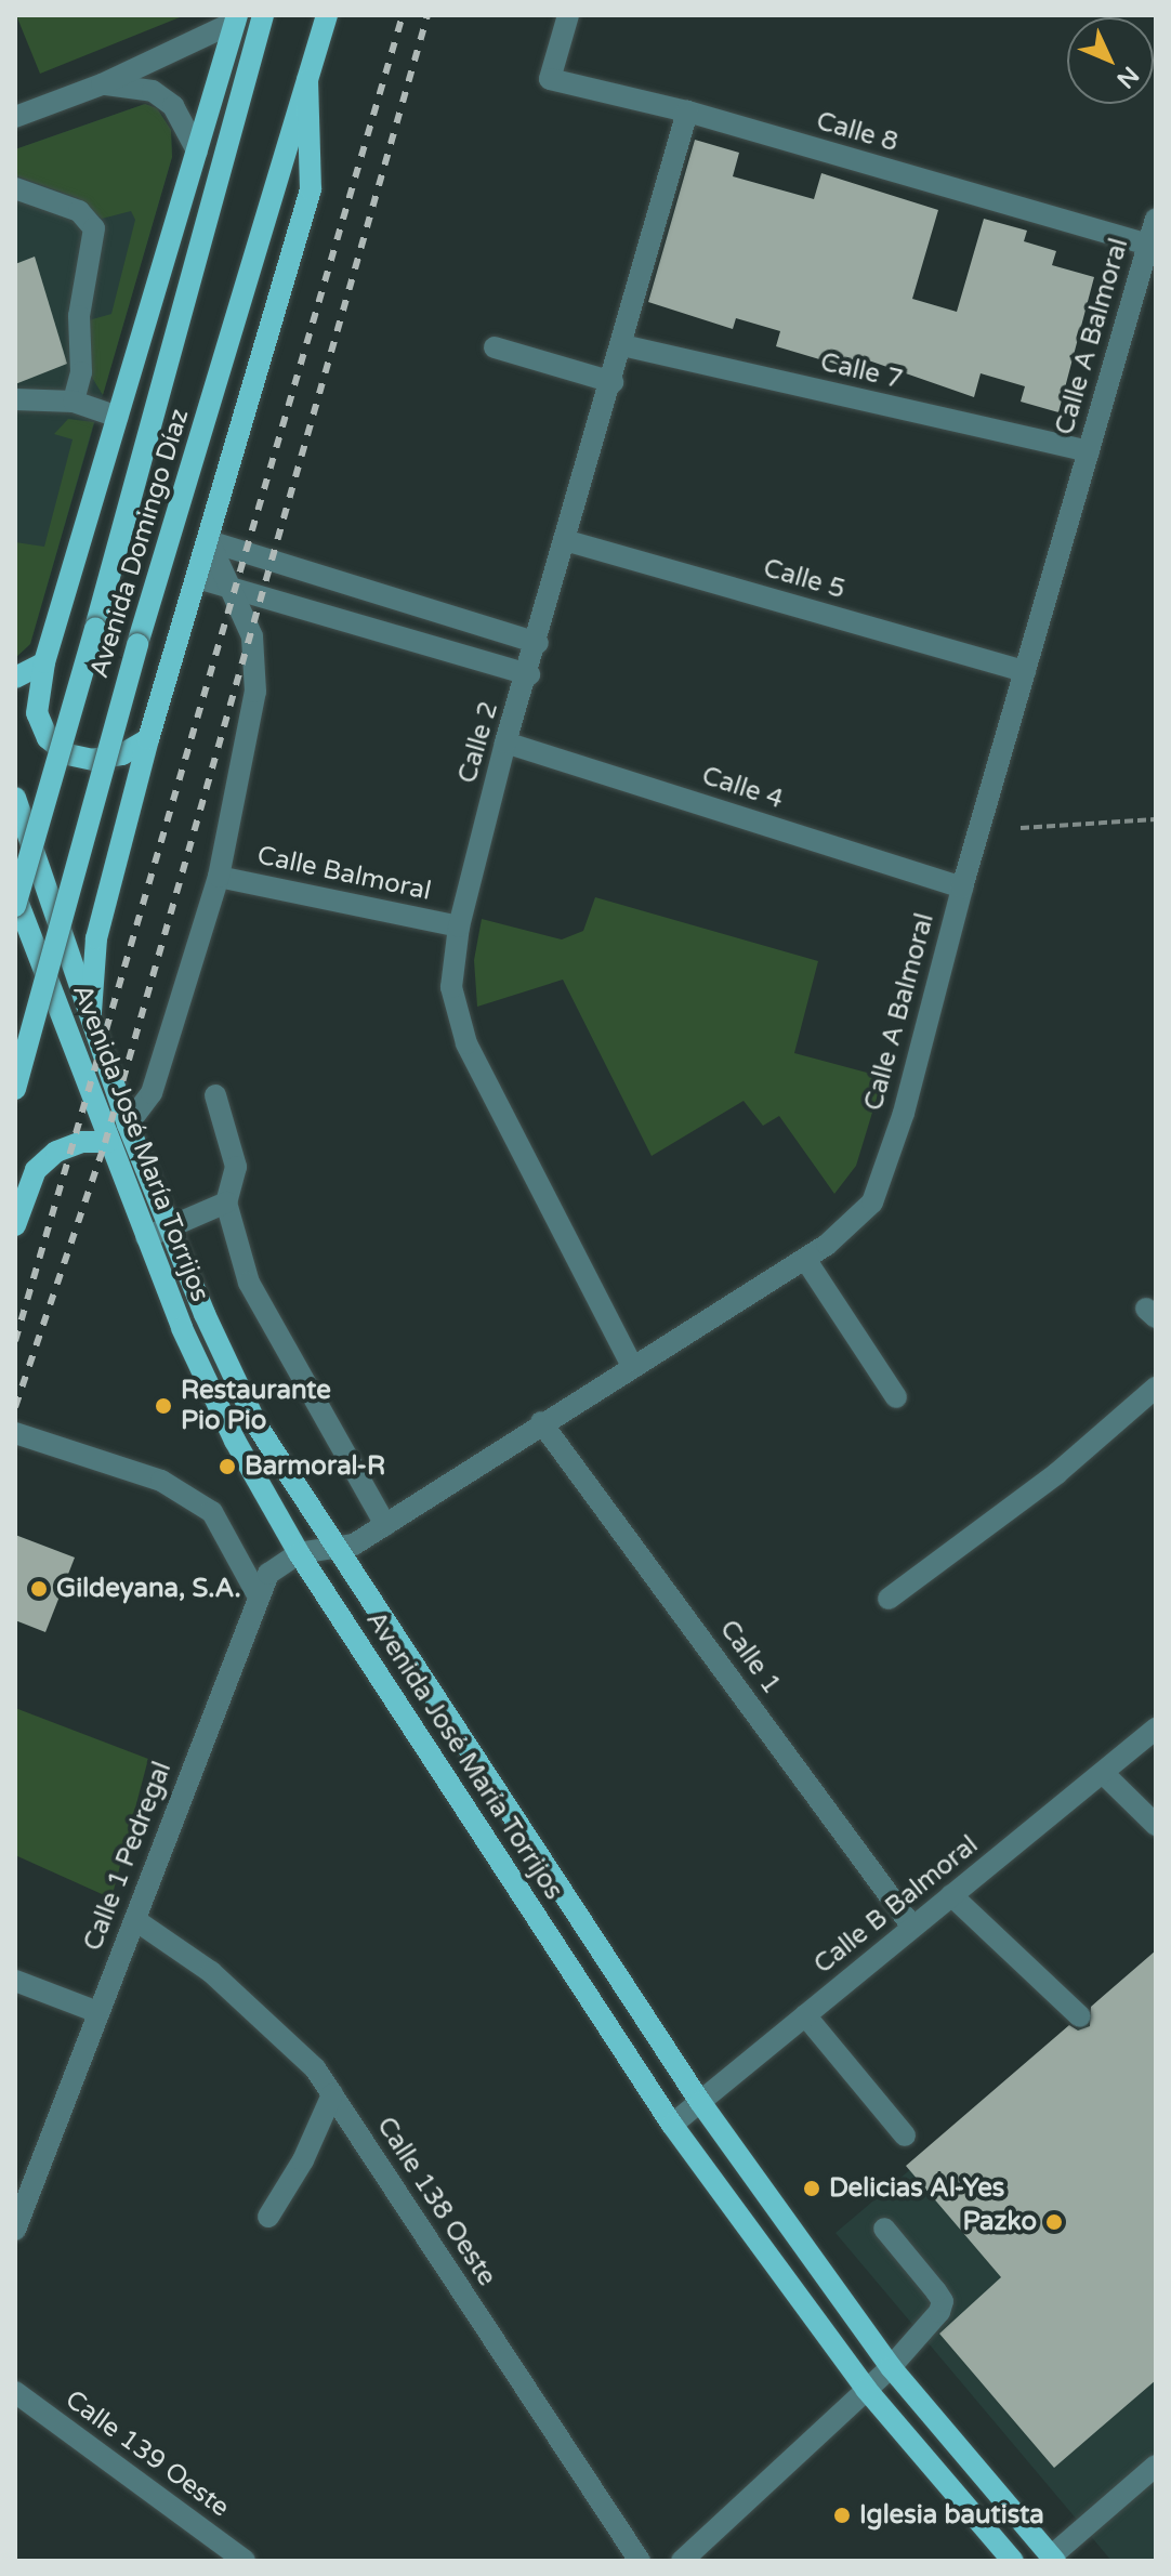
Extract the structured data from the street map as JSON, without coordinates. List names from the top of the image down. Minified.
{"streets":{"main road":["Avenida Domingo Díaz","Avenida José María Torrijos"],"street":["Calle 8","Calle A Balmoral","Calle 7","Calle 5","Calle 2","Calle 4","Calle Balmoral","Calle 1","Calle 1 Pedregal","Calle B Balmoral","Calle 138 Oeste","Calle 139 Oeste"]},"crossings":[["Calle 8","Calle A Balmoral"],["Calle 8","Calle 2"],["Calle A Balmoral","Calle 7"],["Calle A Balmoral","Calle 5"],["Calle A Balmoral","Calle 2"],["Calle A Balmoral","Calle 4"],["Calle A Balmoral","Avenida José María Torrijos"],["Calle A Balmoral","Calle 1"],["Calle 7","Calle 2"],["Calle 5","Calle 2"],["Calle 2","Calle 4"],["Calle 2","Calle Balmoral"],["Avenida José María Torrijos","Calle 1 Pedregal"],["Avenida José María Torrijos","Calle B Balmoral"],["Calle 1","Calle B Balmoral"],["Calle 1 Pedregal","Calle 138 Oeste"]],"places":["Restaurante Pio Pio","Barmoral-R","Gildeyana, S.A.","Delicias Al-Yes","Pazko","Iglesia bautista"],"north":"bottom right"}
